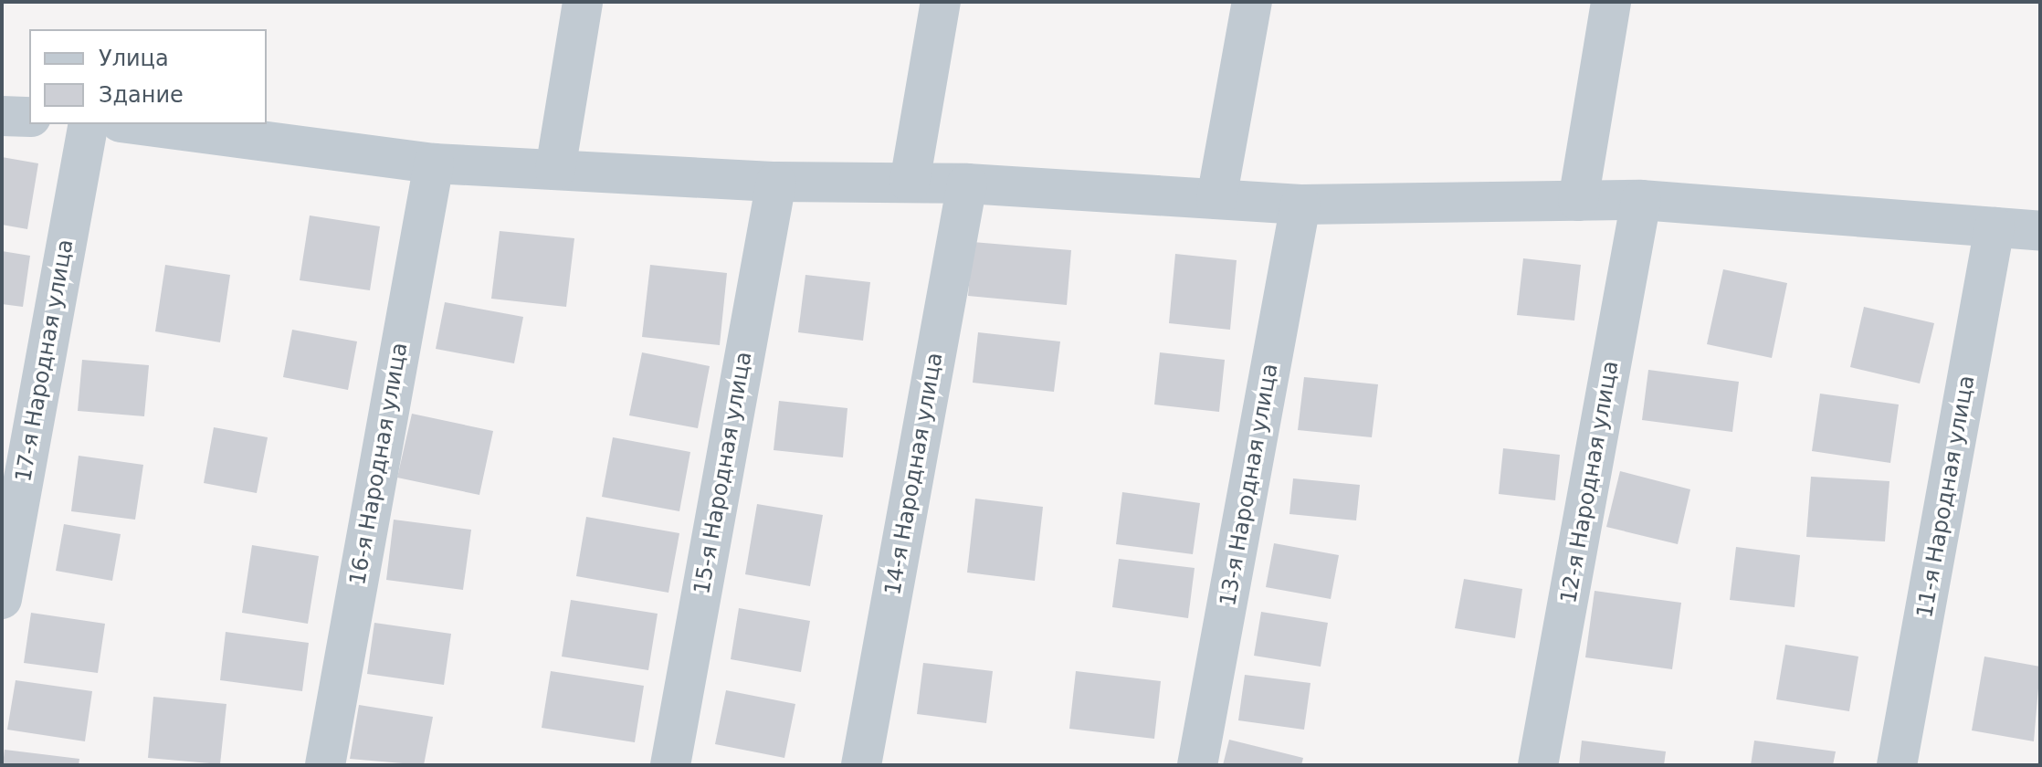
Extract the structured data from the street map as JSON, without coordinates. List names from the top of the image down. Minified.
{"streets":{"street":["17-я Народная улица","16-я Народная улица","15-я Народная улица","14-я Народная улица","12-я Народная улица","13-я Народная улица","11-я Народная улица"]},"legend":["Улица","Здание"]}
